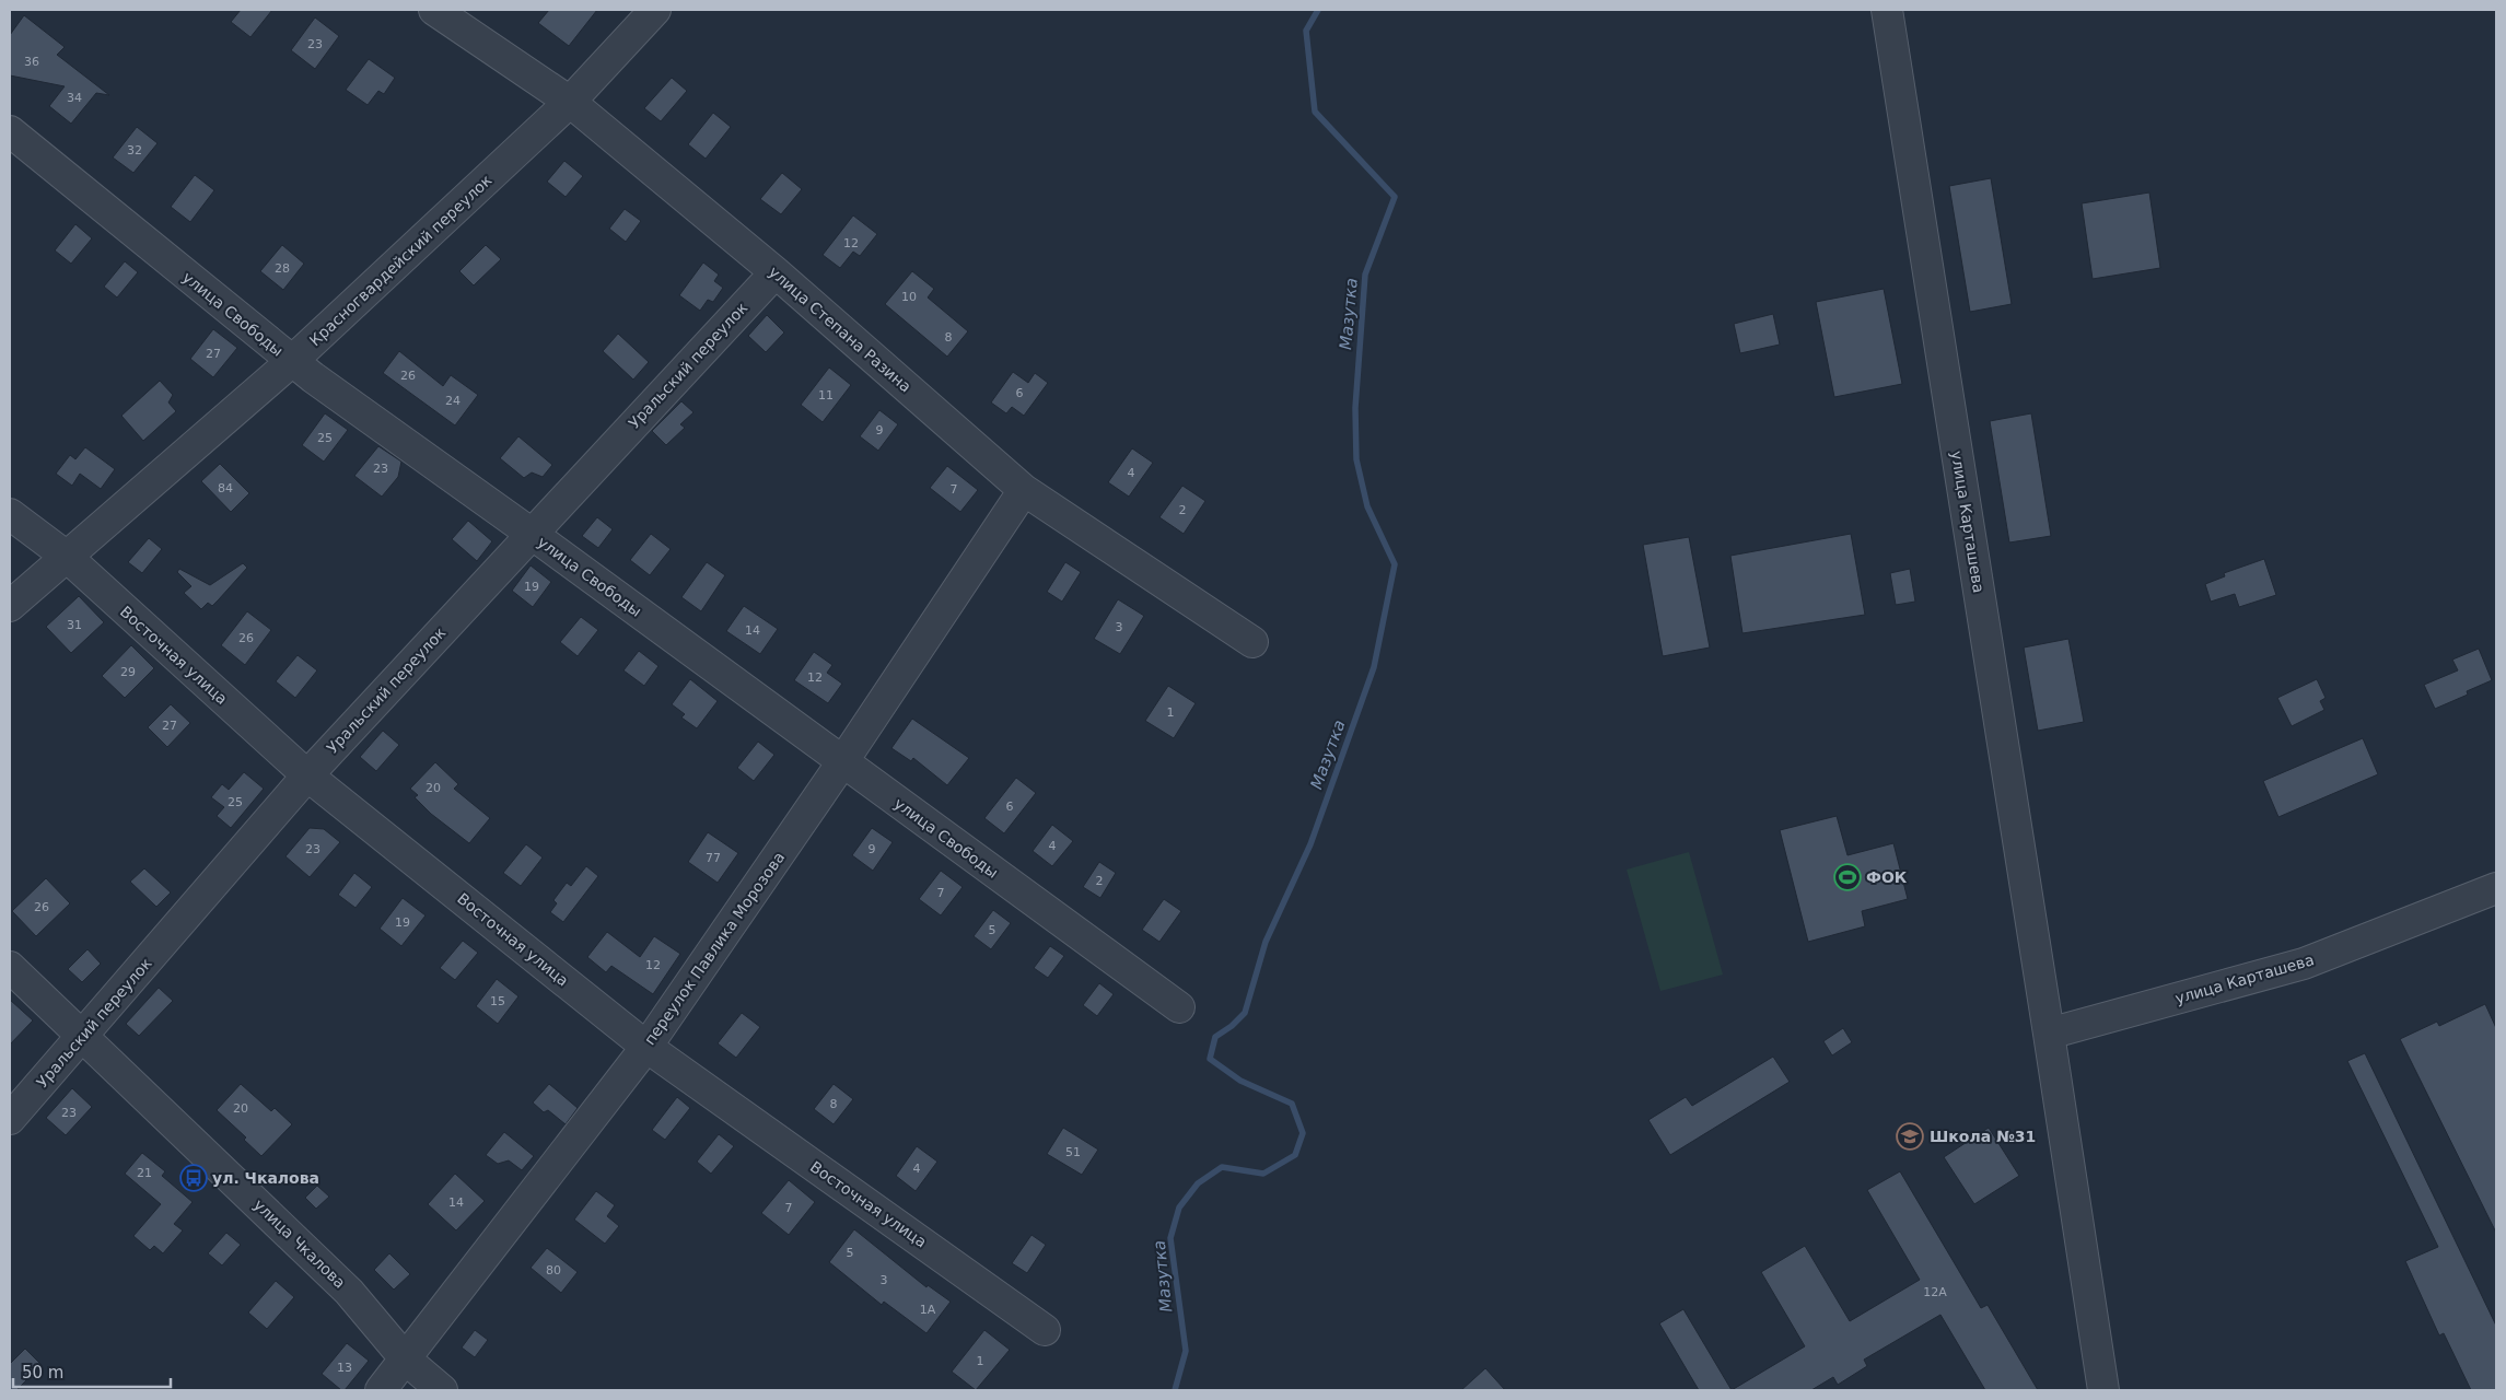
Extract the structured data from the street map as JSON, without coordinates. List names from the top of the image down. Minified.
{"streets":{"street":["Красногвардейский переулок","улица Свободы","улица Степана Разина","Уральский переулок","улица Карташева","Восточная улица","переулок Павлика Морозова","улица Чкалова"]},"crossings":[["Красногвардейский переулок","улица Свободы"],["Красногвардейский переулок","улица Степана Разина"],["Красногвардейский переулок","Восточная улица"],["улица Свободы","Уральский переулок"],["улица Свободы","переулок Павлика Морозова"],["улица Степана Разина","Уральский переулок"],["улица Степана Разина","переулок Павлика Морозова"],["Уральский переулок","Восточная улица"],["Уральский переулок","улица Чкалова"],["Восточная улица","переулок Павлика Морозова"],["переулок Павлика Морозова","улица Чкалова"]],"water":["Мазутка"],"places":{"sports":["ФОК"],"school or university":["Школа №31"],"bus stop":["ул. Чкалова"]},"house_numbers":["23","36","34","32","12","28","10","8","27","26","6","11","24","9","25","23","4","84","7","2","19","31","3","14","26","29","12","1","27","20","25","6","4","23","9","77","2","7","26","19","5","12","15","8","20","23","51","4","21","14","7","5","80","3","12А","1А","1","13"],"scale_bar":"50 m"}
